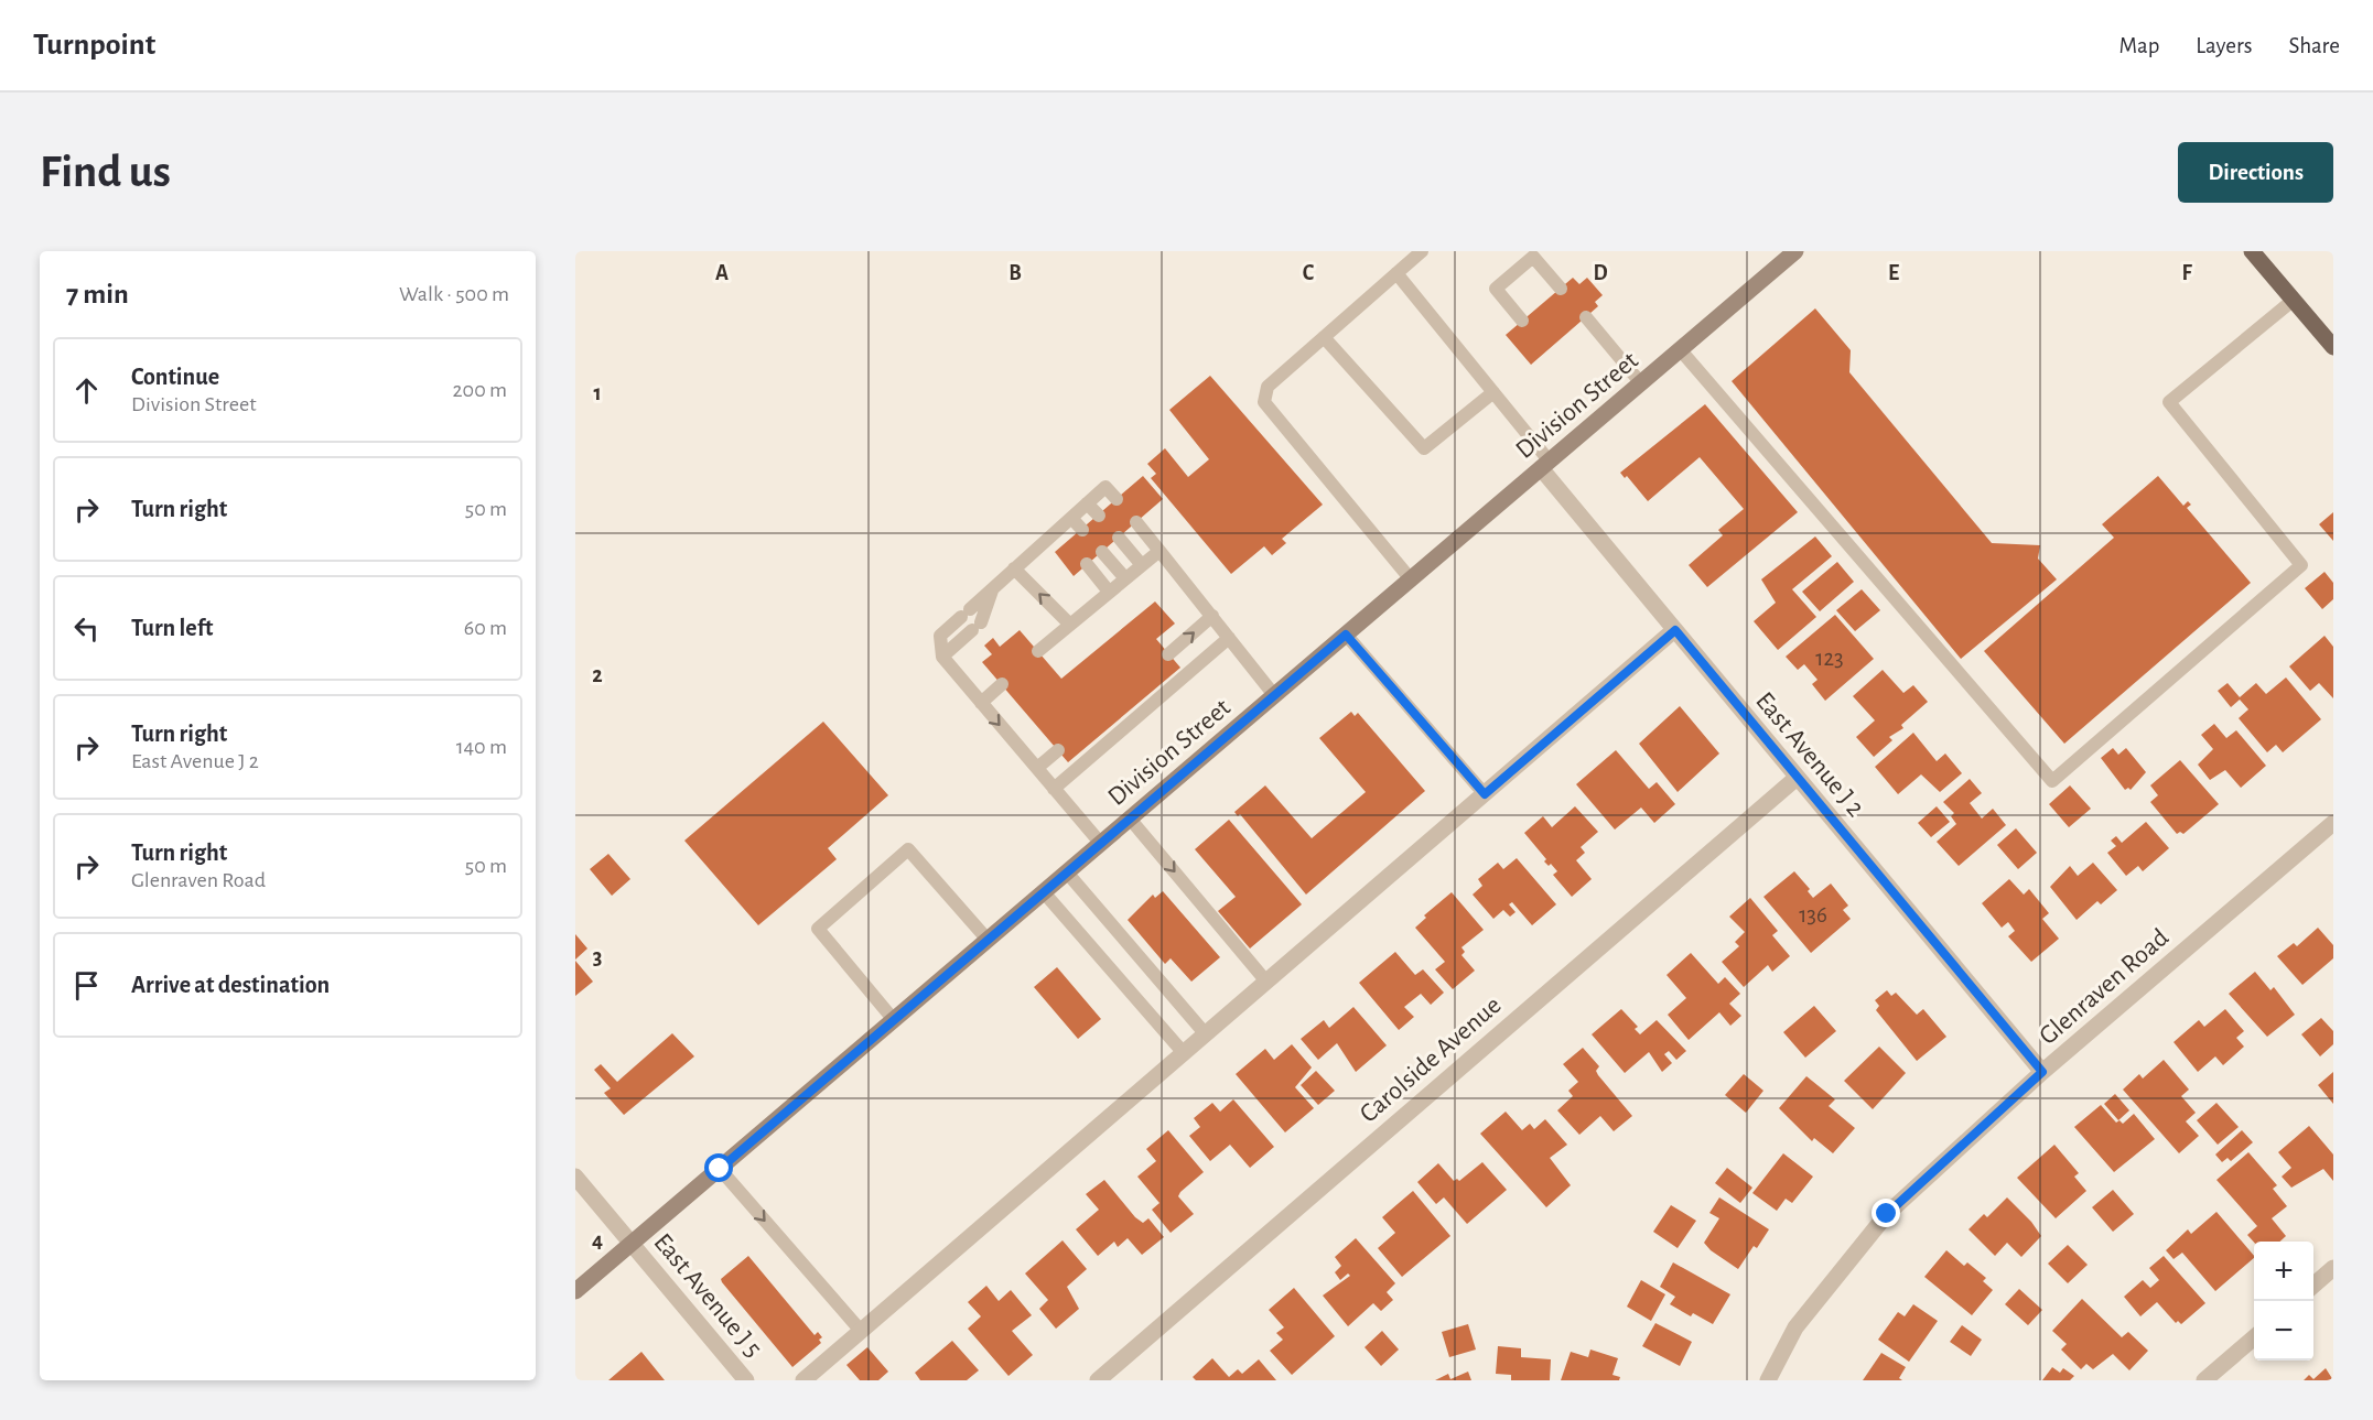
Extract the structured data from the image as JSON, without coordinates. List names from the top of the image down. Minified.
{"streets":{"main road":["Division Street"],"street":["East Avenue J 2","Glenraven Road","Carolside Avenue","East Avenue J 5"]},"crossings":[["Division Street","East Avenue J 2"],["Division Street","East Avenue J 5"],["East Avenue J 2","Glenraven Road"],["East Avenue J 2","Carolside Avenue"]],"house_numbers":["123","136"],"page":{"header":"Turnpoint","nav":["Map","Layers","Share"],"buttons":"Directions","title":"Find us","heading":["7 min","Walk · 500 m"],"list":[["Continue","Division Street","200 m"],["Turn right","50 m"],["Turn left","60 m"],["Turn right","East Avenue J 2","140 m"],["Turn right","Glenraven Road","50 m"],"Arrive at destination"],"map_buttons":["+","−"]},"grid":{"columns":["A","B","C","D","E","F"],"rows":["1","2","3","4"]}}
